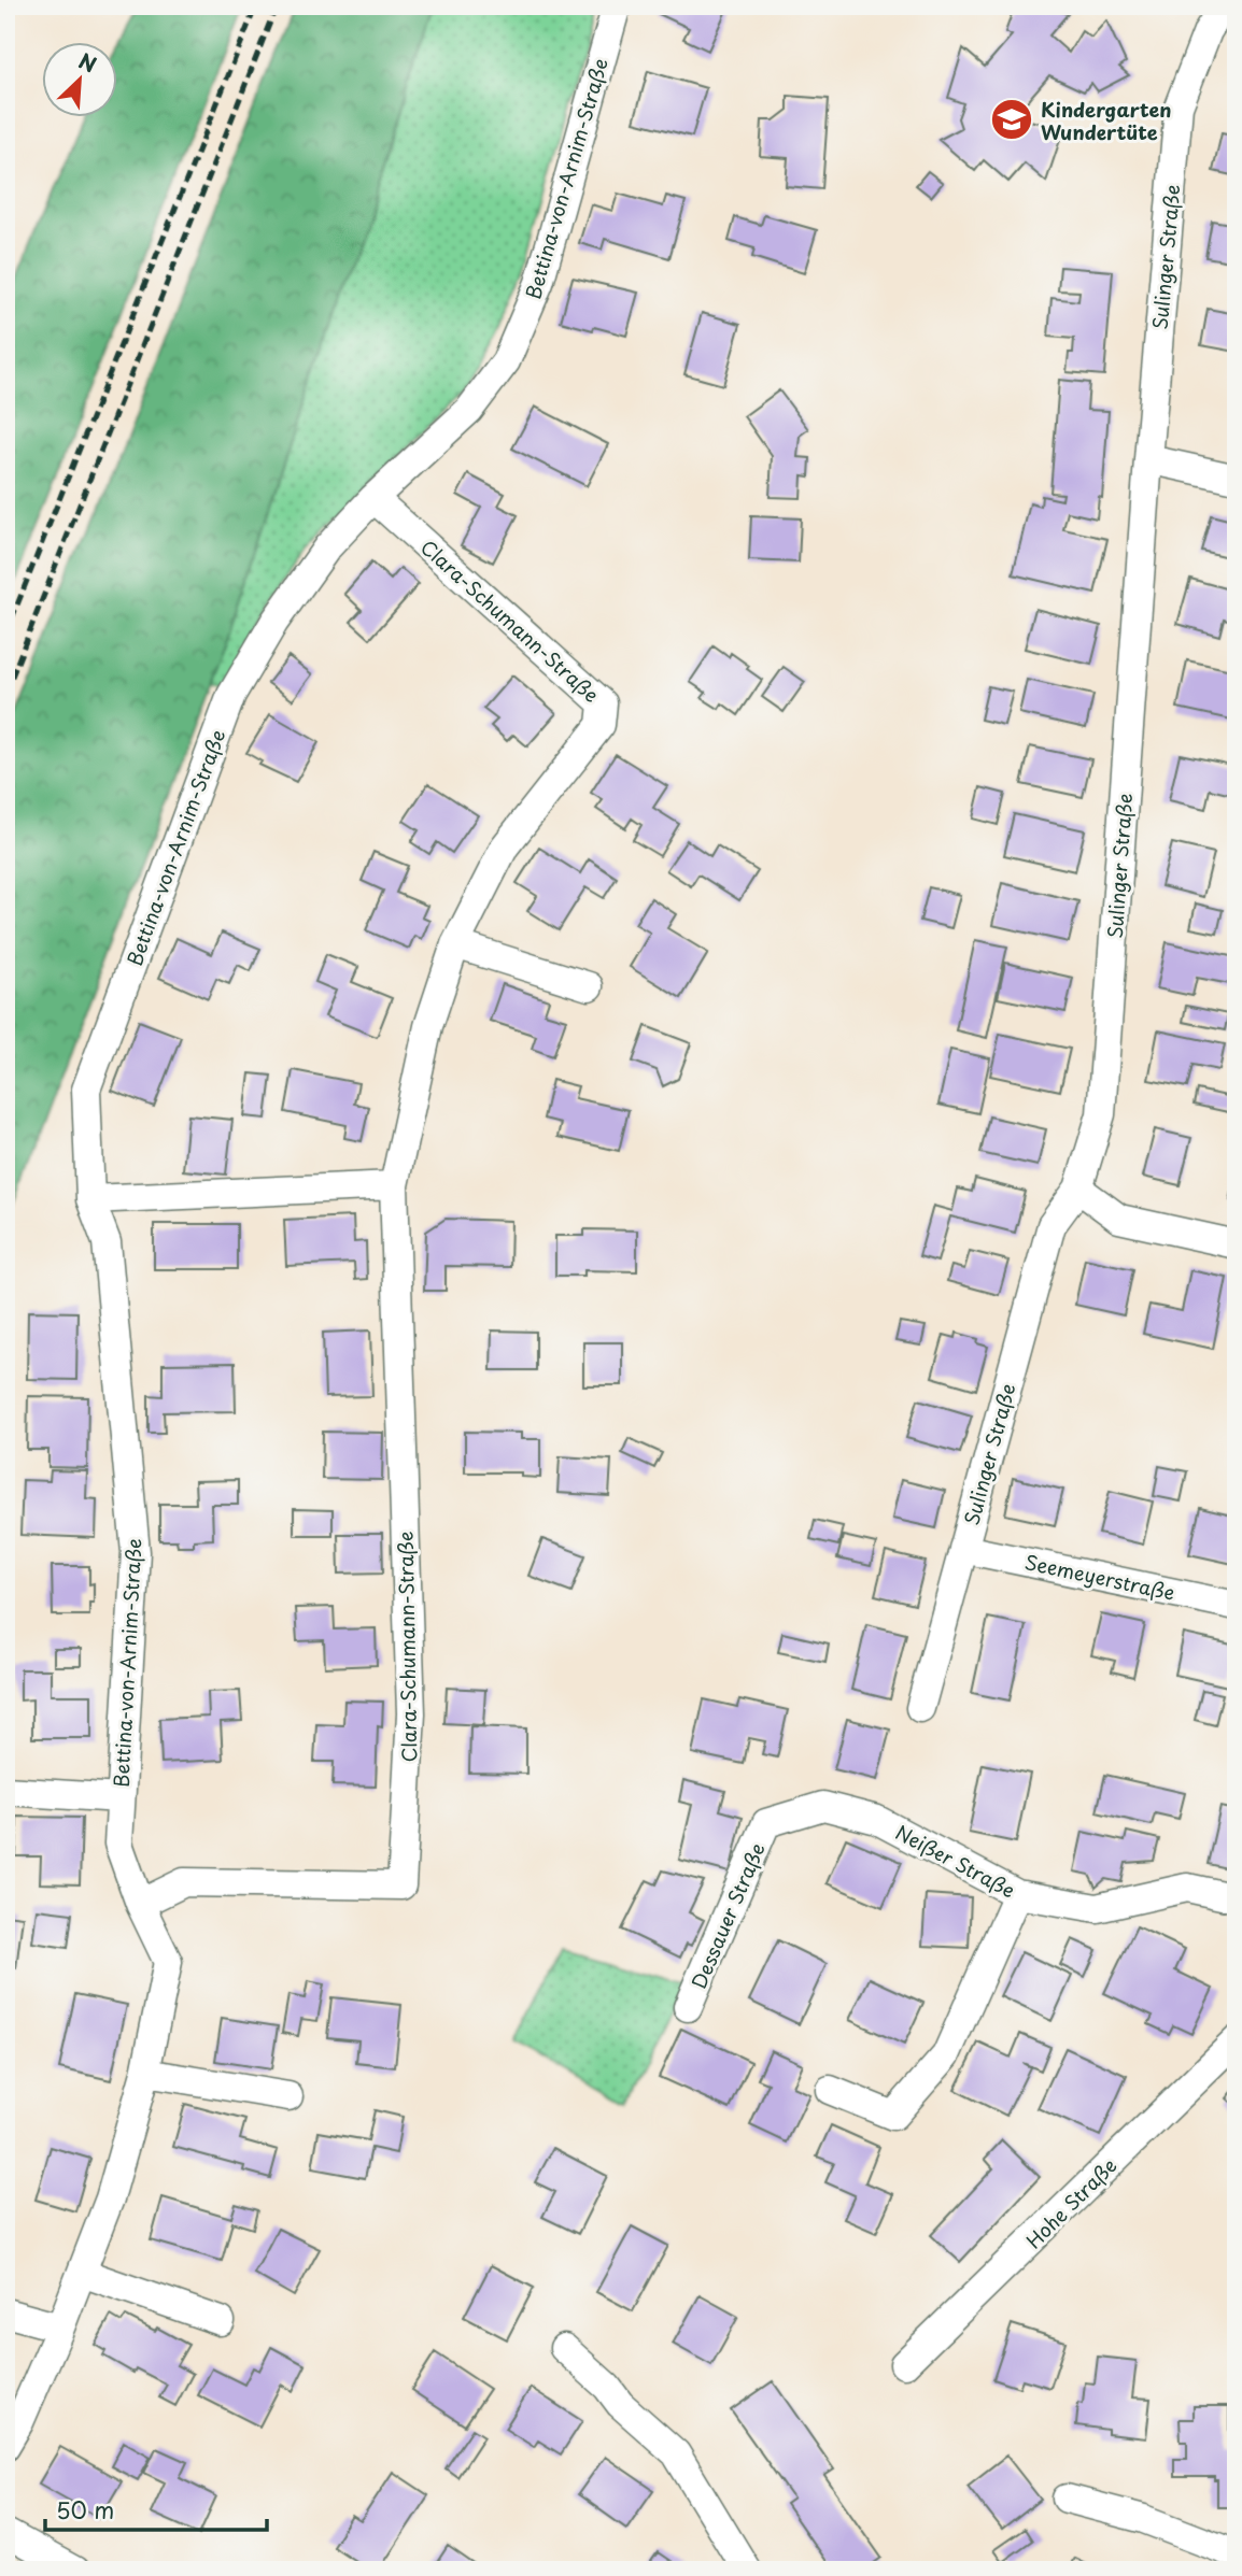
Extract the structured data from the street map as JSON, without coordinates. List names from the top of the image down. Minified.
{"streets":{"street":["Bettina-von-Arnim-Straße","Sulinger Straße","Clara-Schumann-Straße","Seemeyerstraße","Neißer Straße","Dessauer Straße","Hohe Straße"]},"crossings":[["Bettina-von-Arnim-Straße","Clara-Schumann-Straße"],["Sulinger Straße","Seemeyerstraße"],["Neißer Straße","Dessauer Straße"]],"places":{"school or university":["Kindergarten Wundertüte"]},"scale_bar":"50 m","north":"top right"}
